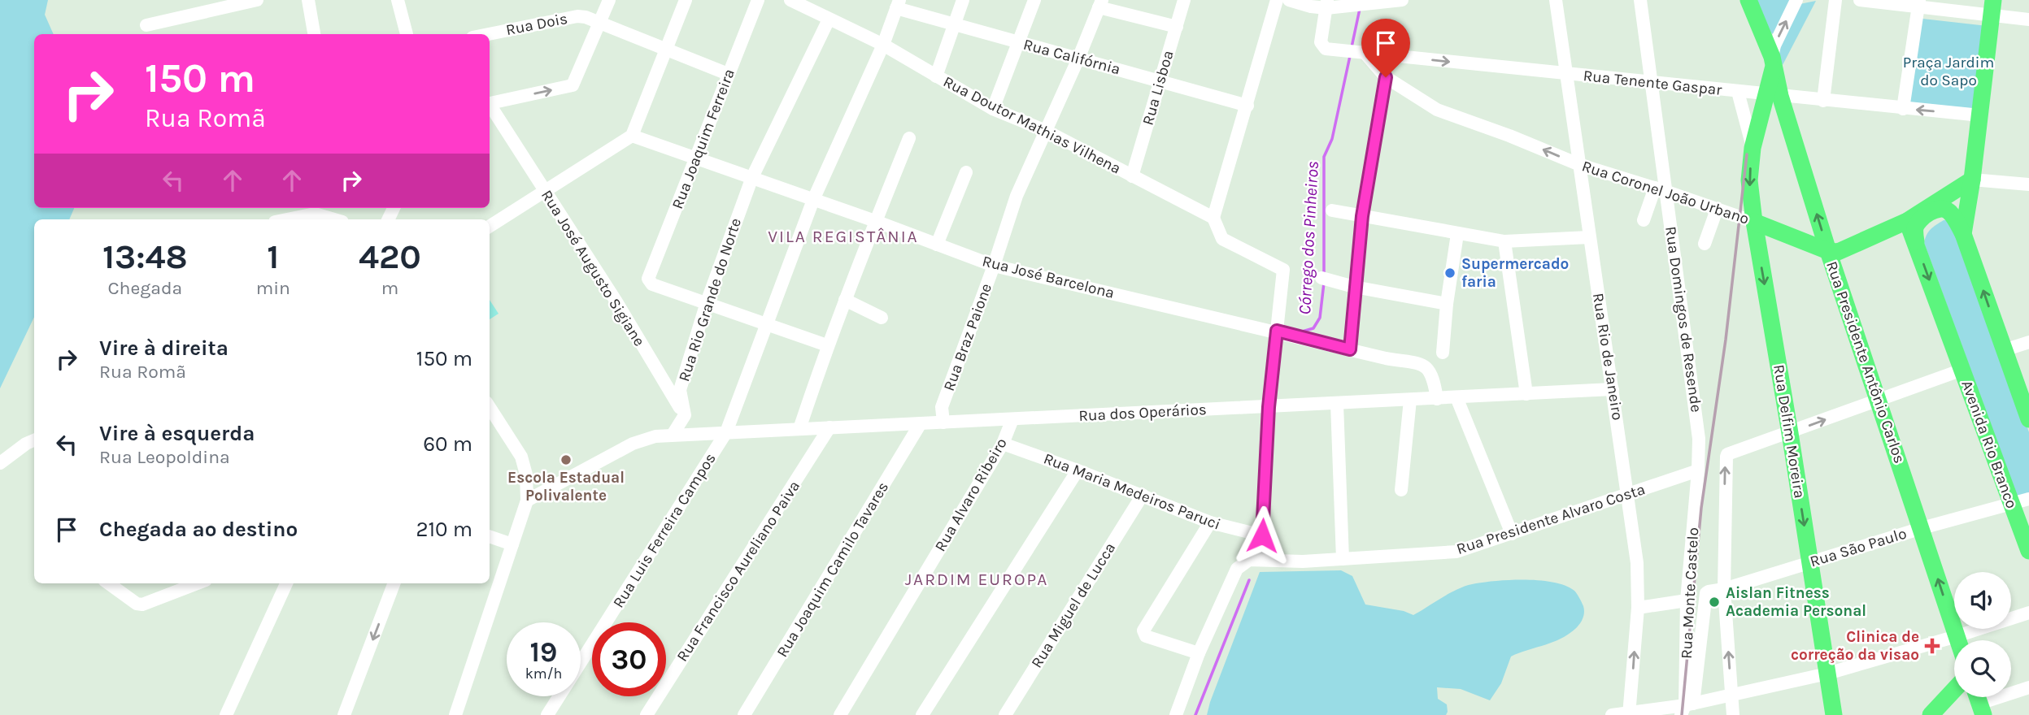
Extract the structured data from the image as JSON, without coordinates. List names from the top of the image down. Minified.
{"streets":{"main road":["Rua Coronel João Urbano","Rua Presidente Antônio Carlos","Rua Delfim Moreira","Avenida Rio Branco"],"street":["Rua Dois","Rua Califórnia","Rua Tenente Gaspar","Rua Lisboa","Rua Doutor Mathias Vilhena","Rua Joaquim Ferreira","Rua José Augusto Sigiane","Rua José Barcelona","Rua Rio Grande do Norte","Rua Domingos de Resende","Rua Braz Paione","Rua Rio de Janeiro","Rua dos Operários","Rua Maria Medeiros Paruci","Rua Alvaro Ribeiro","Rua Presidente Alvaro Costa","Rua Luis Ferreira Campos","Rua São Paulo","Rua Joaquim Camilo Tavares","Rua Francisco Aureliano Paiva","Rua Monte Castelo","Rua Miguel de Lucca"]},"crossings":[["Rua Dois","Rua Joaquim Ferreira"],["Rua Califórnia","Rua Lisboa"],["Rua Califórnia","Rua Braz Paione"],["Rua Califórnia","Rua Luis Ferreira Campos"],["Rua Tenente Gaspar","Rua Coronel João Urbano"],["Rua Tenente Gaspar","Rua Domingos de Resende"],["Rua Tenente Gaspar","Rua Rio de Janeiro"],["Rua Tenente Gaspar","Rua Presidente Antônio Carlos"],["Rua Tenente Gaspar","Rua Delfim Moreira"],["Rua Lisboa","Rua Doutor Mathias Vilhena"],["Rua Doutor Mathias Vilhena","Rua Rio Grande do Norte"],["Rua Doutor Mathias Vilhena","Rua Braz Paione"],["Rua Doutor Mathias Vilhena","Rua Luis Ferreira Campos"],["Rua Joaquim Ferreira","Rua José Barcelona"],["Rua Joaquim Ferreira","Rua Rio Grande do Norte"],["Rua Coronel João Urbano","Rua Domingos de Resende"],["Rua Coronel João Urbano","Rua Rio de Janeiro"],["Rua Coronel João Urbano","Rua Presidente Antônio Carlos"],["Rua Coronel João Urbano","Rua Delfim Moreira"],["Rua José Augusto Sigiane","Rua Rio Grande do Norte"],["Rua José Augusto Sigiane","Rua dos Operários"],["Rua José Barcelona","Rua Rio Grande do Norte"],["Rua José Barcelona","Rua Braz Paione"],["Rua José Barcelona","Rua dos Operários"],["Rua José Barcelona","Rua Luis Ferreira Campos"],["Rua Domingos de Resende","Rua Presidente Alvaro Costa"],["Rua Domingos de Resende","Rua Monte Castelo"],["Rua Braz Paione","Rua dos Operários"],["Rua Rio de Janeiro","Rua dos Operários"],["Rua Rio de Janeiro","Rua Presidente Alvaro Costa"],["Rua Presidente Antônio Carlos","Rua Delfim Moreira"],["Rua Presidente Antônio Carlos","Rua São Paulo"],["Rua dos Operários","Rua Alvaro Ribeiro"],["Rua dos Operários","Rua Luis Ferreira Campos"],["Rua dos Operários","Rua Joaquim Camilo Tavares"],["Rua dos Operários","Rua Francisco Aureliano Paiva"],["Rua Delfim Moreira","Rua São Paulo"],["Avenida Rio Branco","Rua São Paulo"],["Rua Maria Medeiros Paruci","Rua Alvaro Ribeiro"],["Rua Maria Medeiros Paruci","Rua Miguel de Lucca"],["Rua Presidente Alvaro Costa","Rua Monte Castelo"],["Rua São Paulo","Rua Monte Castelo"]],"one_way":["Rua Presidente Antônio Carlos","Rua Delfim Moreira"],"districts":["VILA REGISTÂNIA","JARDIM EUROPA"],"water":["Córrego dos Pinheiros"],"parks":["Praça Jardim do Sapo"],"places":{"other":["Supermercado faria","Escola Estadual Polivalente","Aislan Fitness Academia Personal"],"health":["Clinica de correção da visao"]},"page":{"turn":["150 m","Rua Romã"],"eta":["13:48","Chegada","1","min","420","m"],"list":[{"name":"Vire à direita","note":"Rua Romã","value":"150 m"},{"name":"Vire à esquerda","note":"Rua Leopoldina","value":"60 m"},{"name":"Chegada ao destino","value":"210 m"}],"speed":"19 km/h","limit":"30"}}
